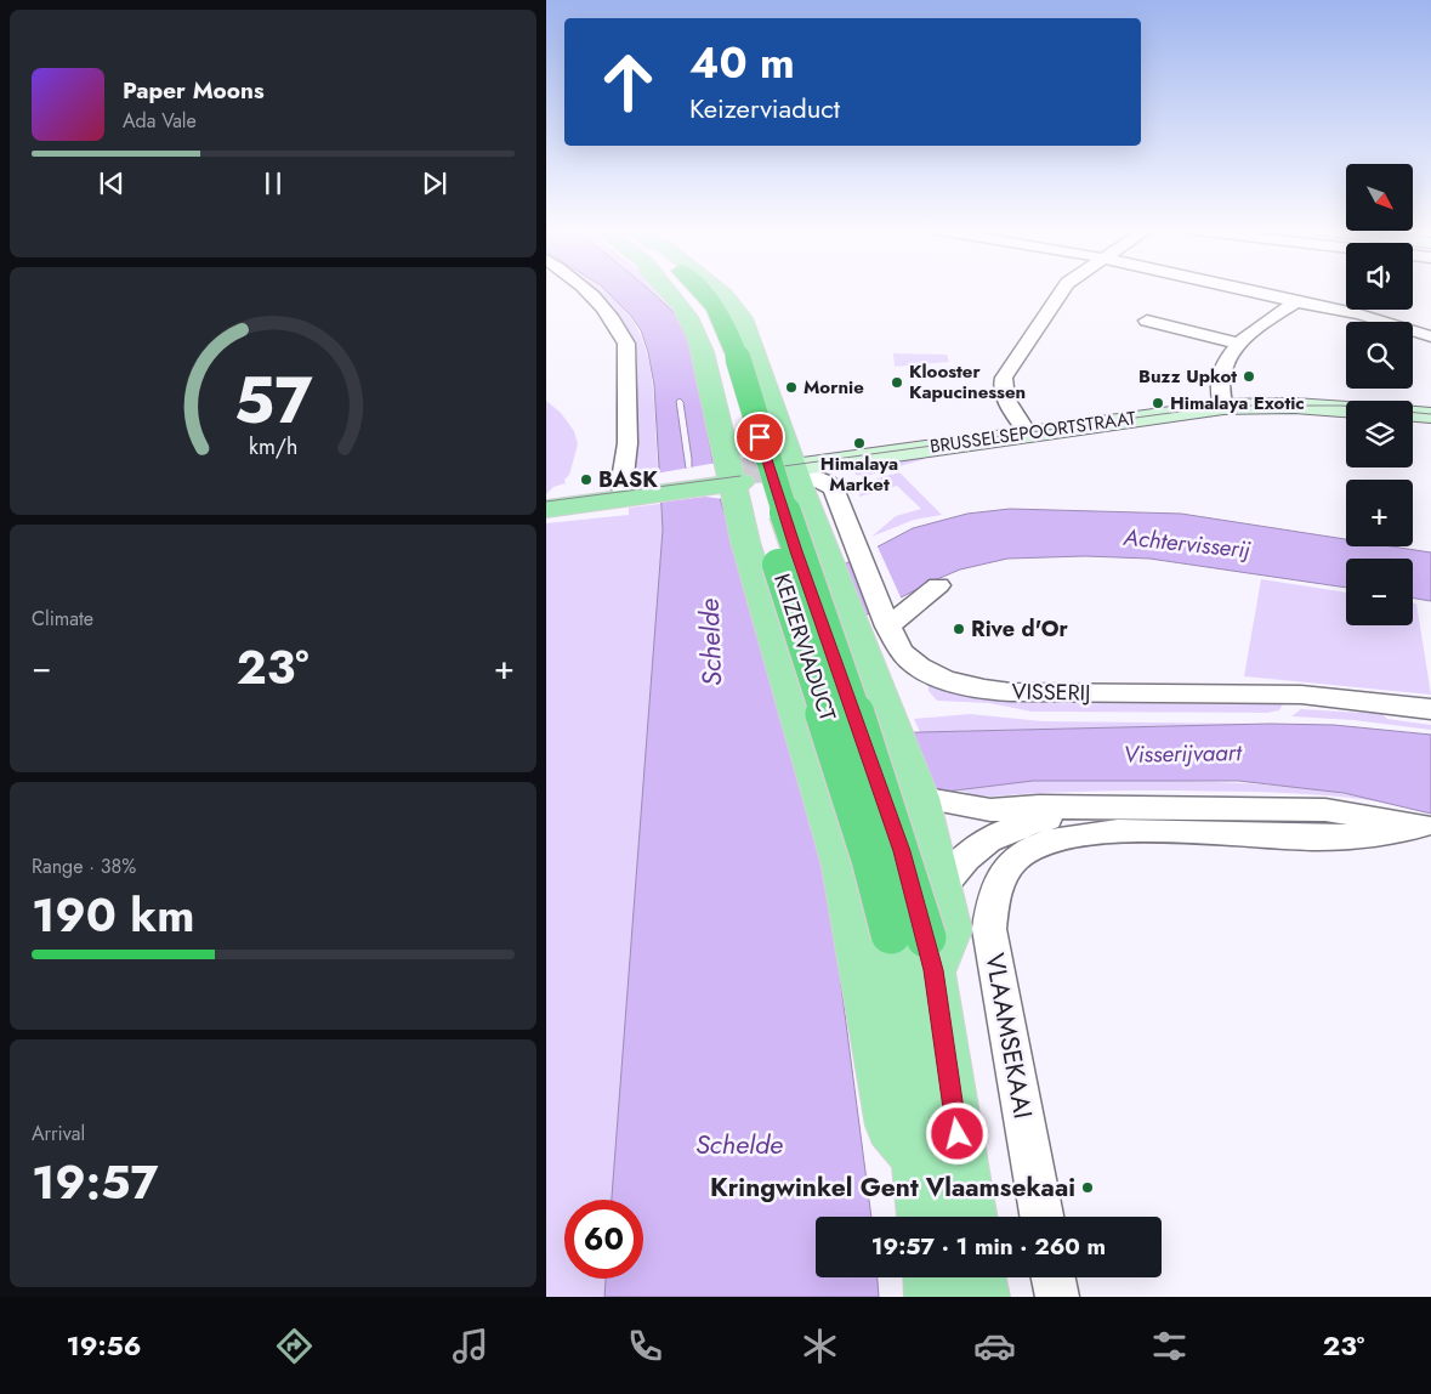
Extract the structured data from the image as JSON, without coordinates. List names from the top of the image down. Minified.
{"streets":{"highway":["KEIZERVIADUCT"],"street":["BRUSSELSEPOORTSTRAAT","VISSERIJ","VLAAMSEKAAI"]},"water":["Achtervisserij","Schelde","Visserijvaart"],"places":["Buzz Upkot","Klooster Kapucinessen","Mornie","Himalaya Exotic","Himalaya Market","BASK","Rive d'Or","Kringwinkel Gent Vlaamsekaai"],"north":"bottom right","page":{"turn":["40 m","Keizerviaduct"],"song":["Paper Moons","Ada Vale"],"map_buttons":["+","−"],"tile":["Climate",["Range · 38%","190 km"],["Arrival","19:57"]],"heat":["−","23°","+"],"limit":"60","trip":"19:57 · 1 min · 260 m","tabs":["19:56","23°"],"gauge":["57","km/h"]}}
